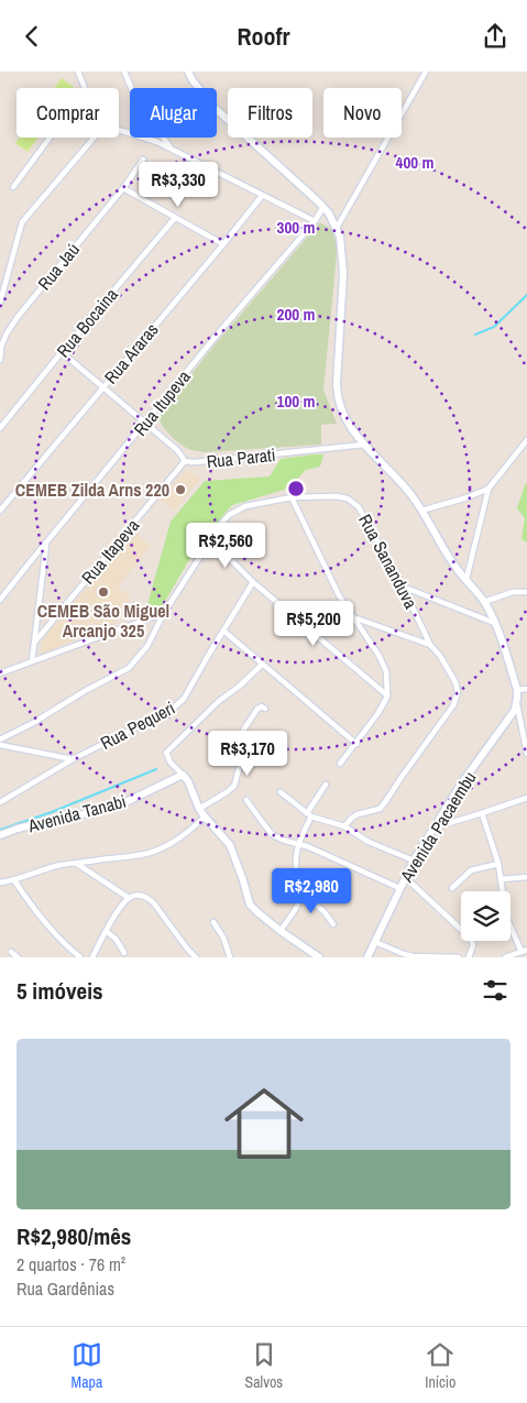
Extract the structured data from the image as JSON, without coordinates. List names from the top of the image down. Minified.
{"streets":{"main road":["Avenida Tanabi","Avenida Pacaembu"],"street":["Rua Jaú","Rua Bocaina","Rua Araras","Rua Itupeva","Rua Parati","Rua Itapeva","Rua Sananduva","Rua Pequeri"]},"crossings":[["Rua Bocaina","Rua Parati"],["Rua Araras","Rua Parati"],["Rua Itupeva","Rua Parati"],["Rua Parati","Rua Itapeva"]],"places":["CEMEB Zilda Arns 220","CEMEB São Miguel Arcanjo 325"],"page":{"header":"Roofr","chip":["Comprar","Alugar","Filtros","Novo"],"price":["R$3,330","R$2,560","R$5,200","R$3,170","R$2,980"],"heading":"5 imóveis","list":[{"name":"R$2,980/mês","note":"2 quartos · 76 m² · Rua Gardênias"}],"tabs":["Mapa","Salvos","Início"]},"rings":["400 m","300 m","200 m","100 m"]}
